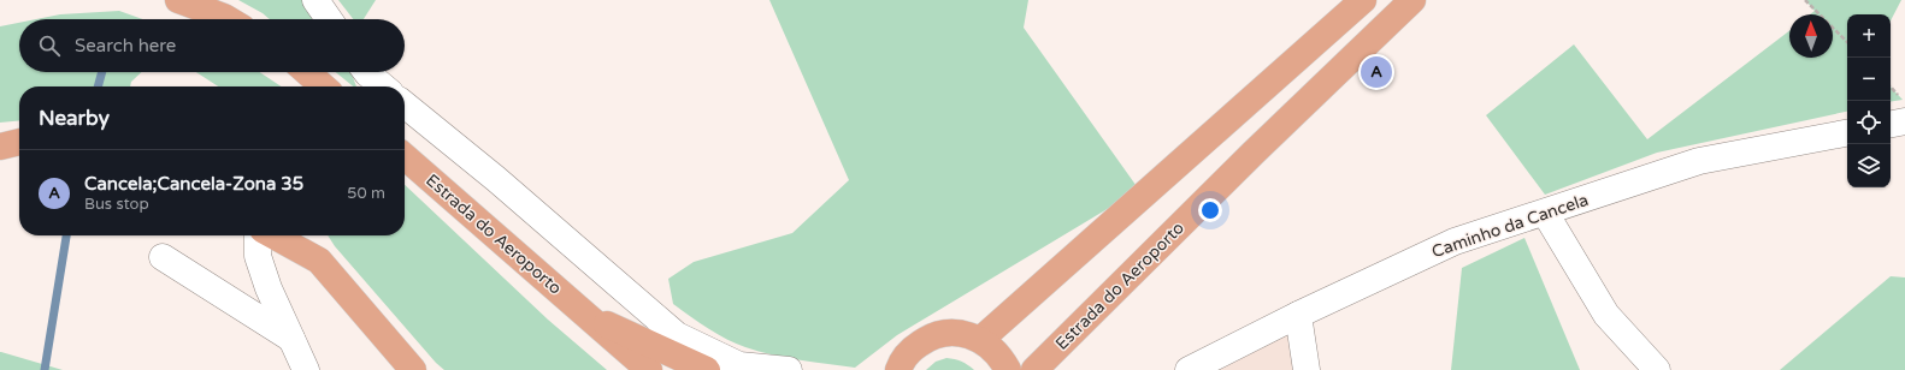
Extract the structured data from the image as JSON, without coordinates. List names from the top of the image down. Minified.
{"streets":{"main road":["Estrada do Aeroporto"],"street":["Caminho da Cancela"]},"north":"top","page":{"map_buttons":["+","−"],"search":"Search here","pins":"A","heading":"Nearby","list":[{"mark":"A","name":"Cancela;Cancela-Zona 35","note":"Bus stop","value":"50 m"}]}}
